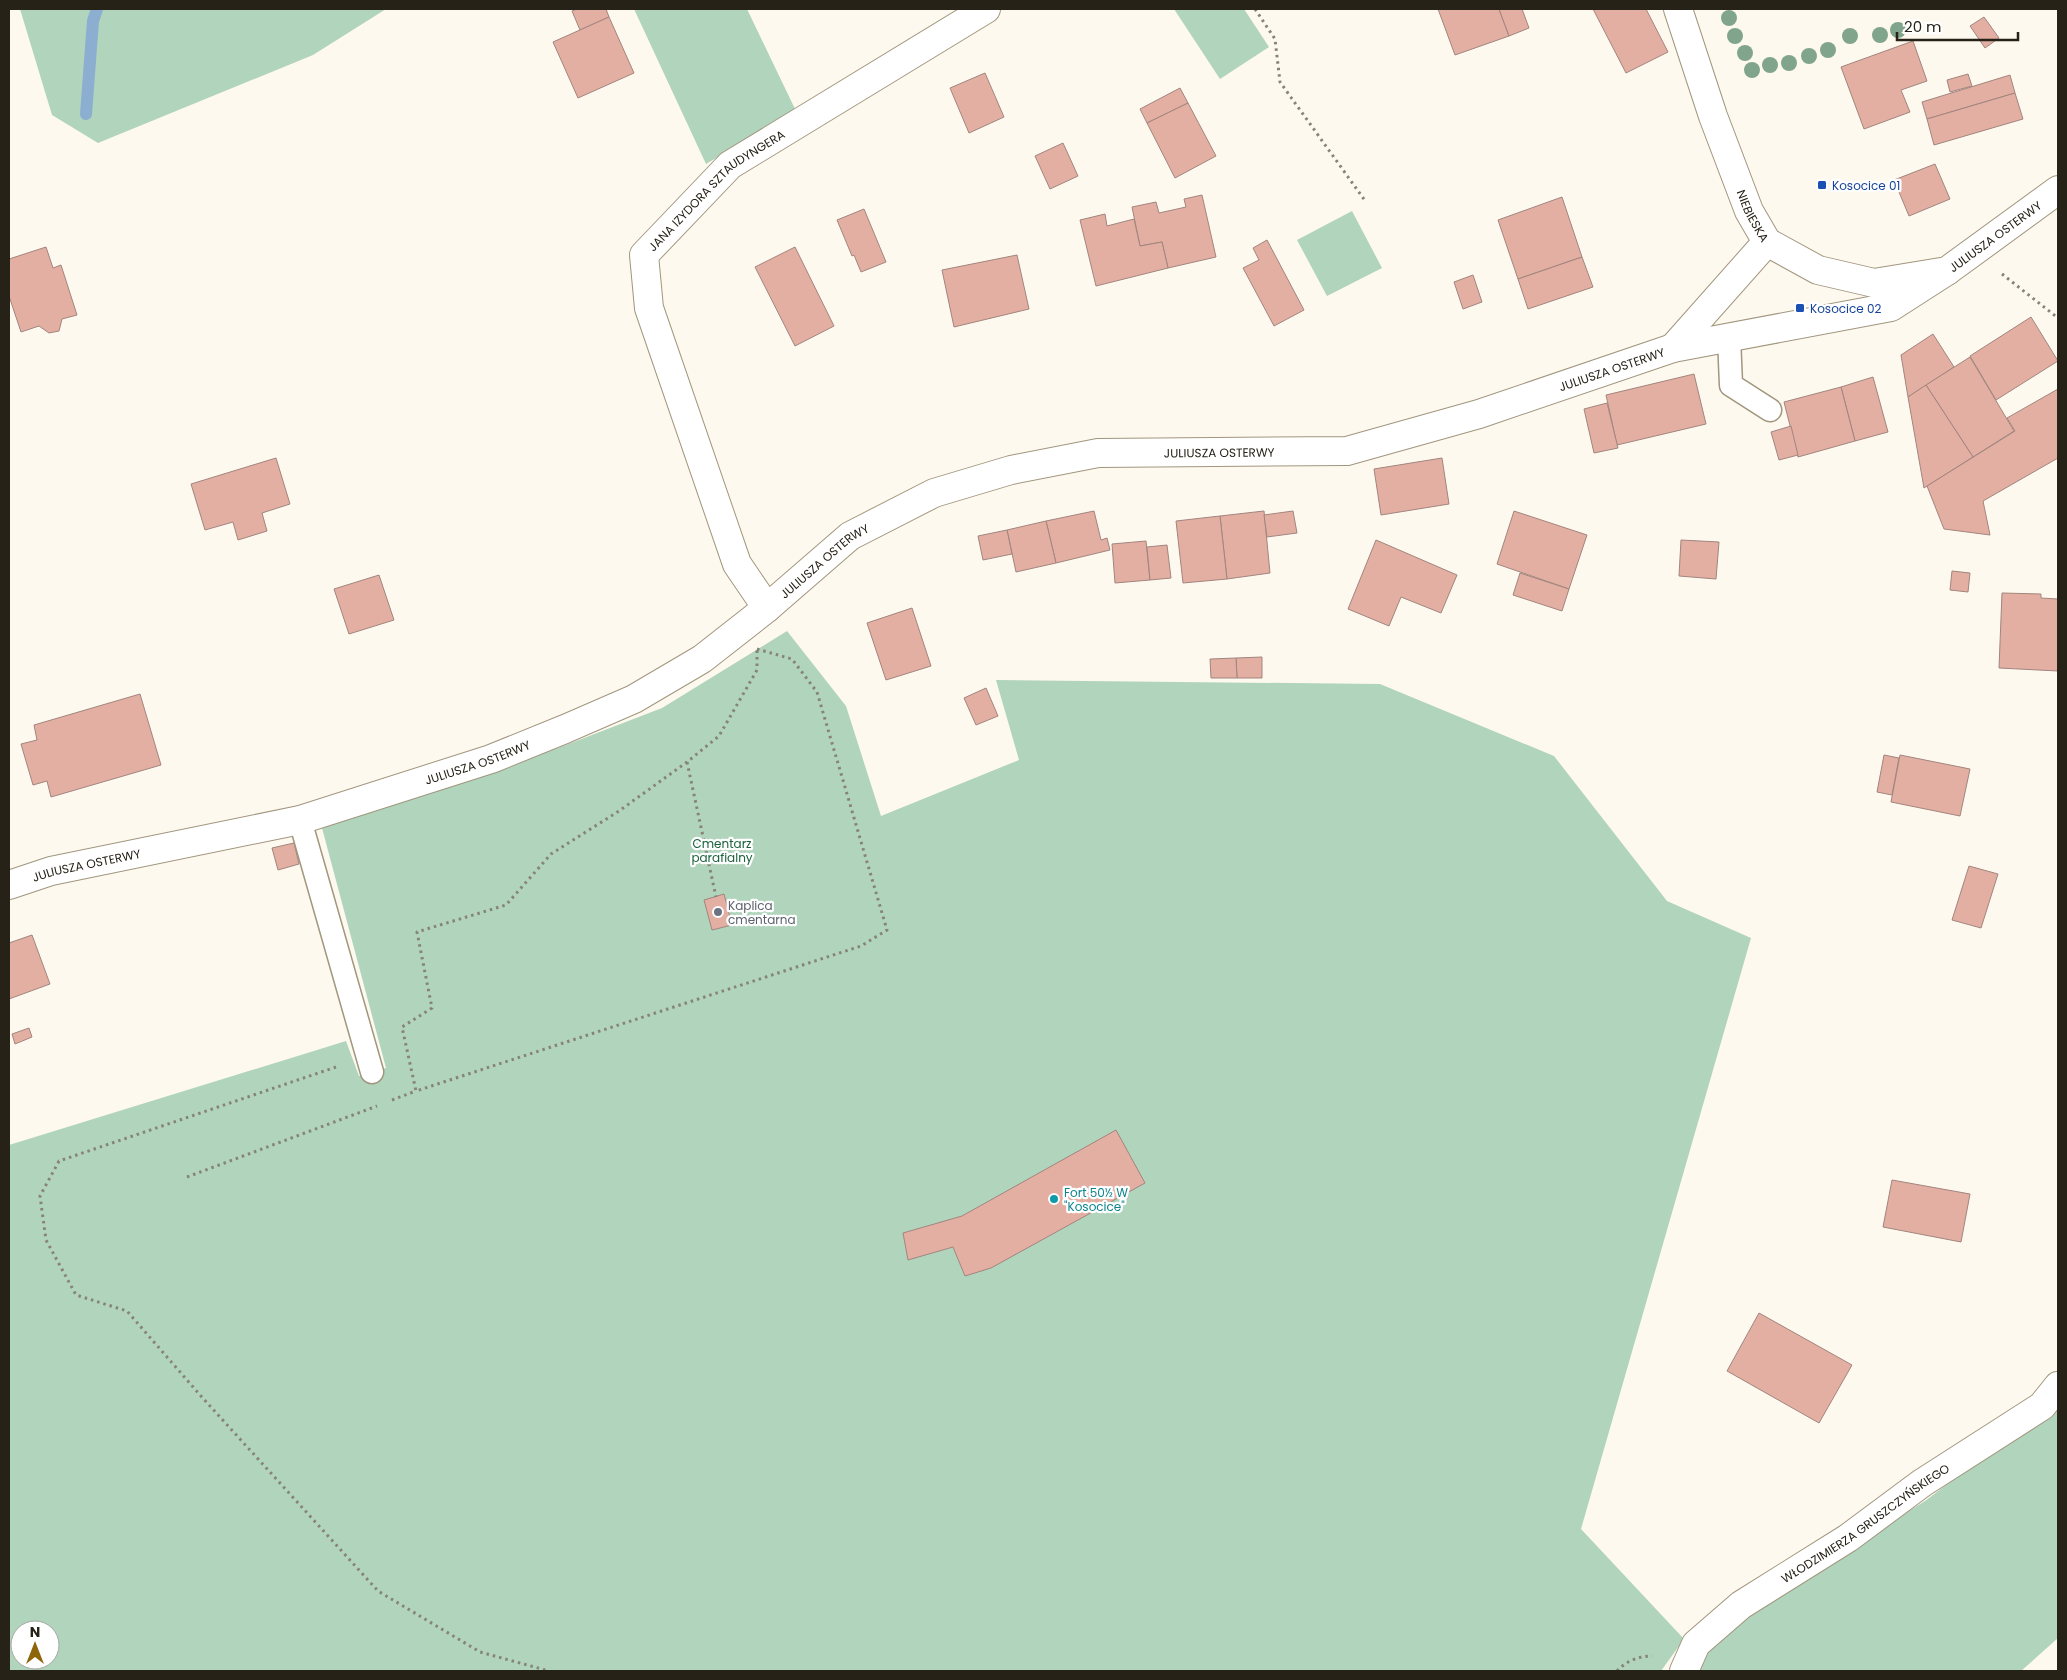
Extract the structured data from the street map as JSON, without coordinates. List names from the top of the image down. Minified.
{"streets":{"street":["JANA IZYDORA SZTAUDYNGERA","NIEBIESKA","JULIUSZA OSTERWY","WŁODZIMIERZA GRUSZCZYŃSKIEGO"]},"crossings":[["JANA IZYDORA SZTAUDYNGERA","JULIUSZA OSTERWY"],["NIEBIESKA","JULIUSZA OSTERWY"]],"parks":["Cmentarz parafialny"],"places":{"transit":["Kosocice 01","Kosocice 02"],"other":["Kaplica cmentarna","Fort 50½ W \"Kosocice\""]},"scale_bar":"20 m","north":"top"}
